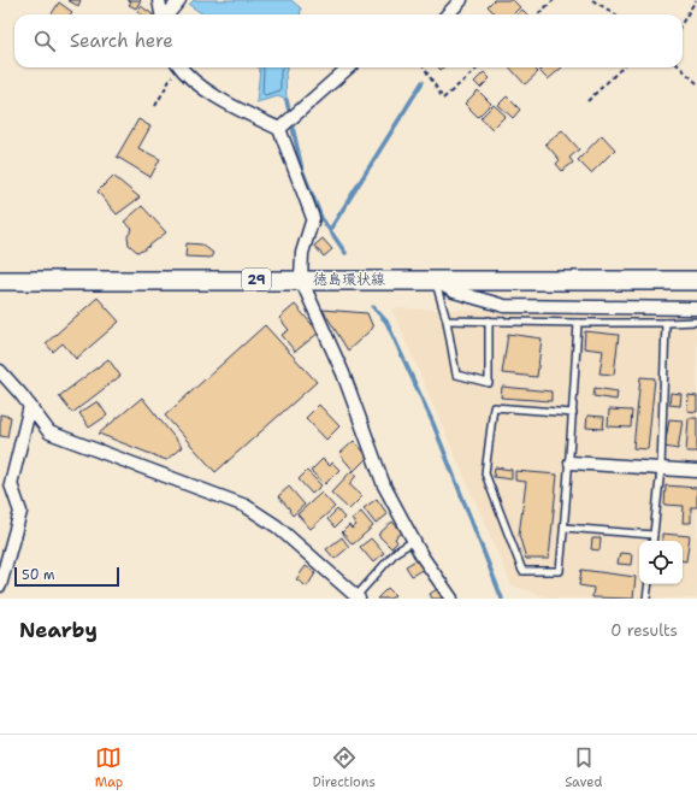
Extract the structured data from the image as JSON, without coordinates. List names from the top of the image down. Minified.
{"streets":{"main road":["29","徳島環状線"]},"scale_bar":"50 m","page":{"search":"Search here","scale":"50 m","heading":["Nearby","0 results"],"nav":["Map","Directions","Saved"]}}
